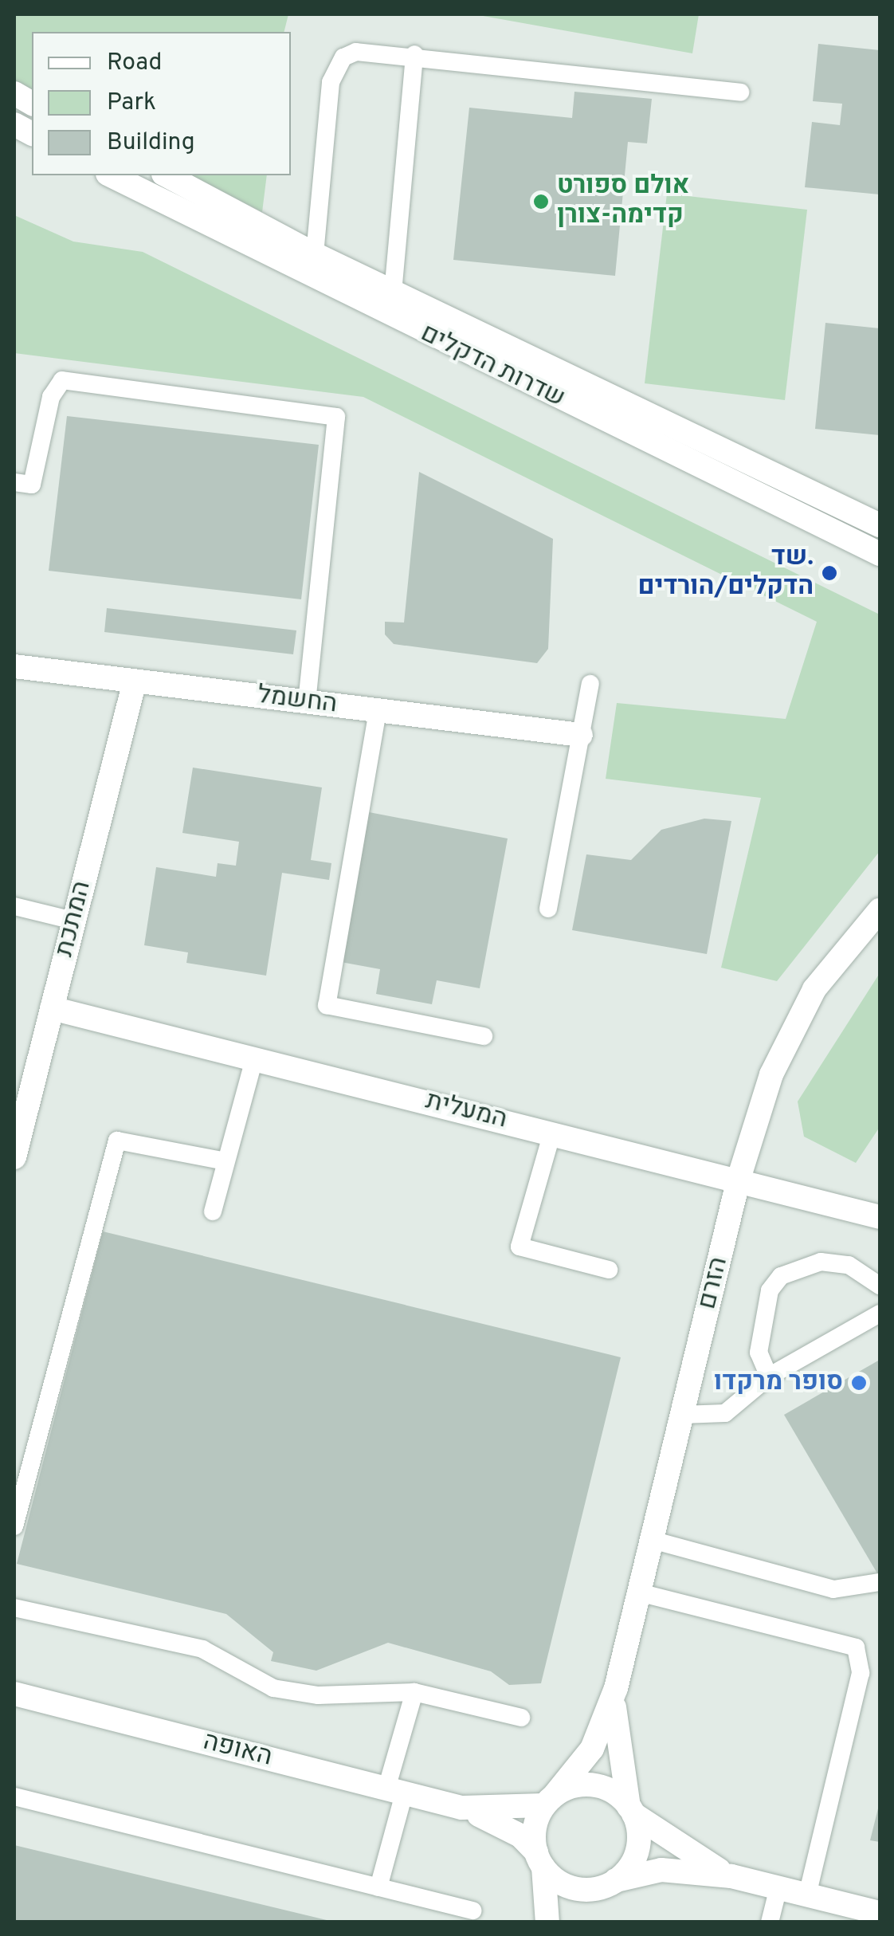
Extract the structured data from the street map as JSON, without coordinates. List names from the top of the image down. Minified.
{"streets":{"street":["שדרות הדקלים","החשמל","המתכת","המעלית","הזרם","האופה"]},"crossings":[["החשמל","המתכת"],["המתכת","המעלית"],["המעלית","הזרם"],["הזרם","האופה"]],"places":["אולם ספורט קדימה-צורן","שד. הדקלים/הורדים","סופר מרקדו"],"legend":["Road","Park","Building"]}
